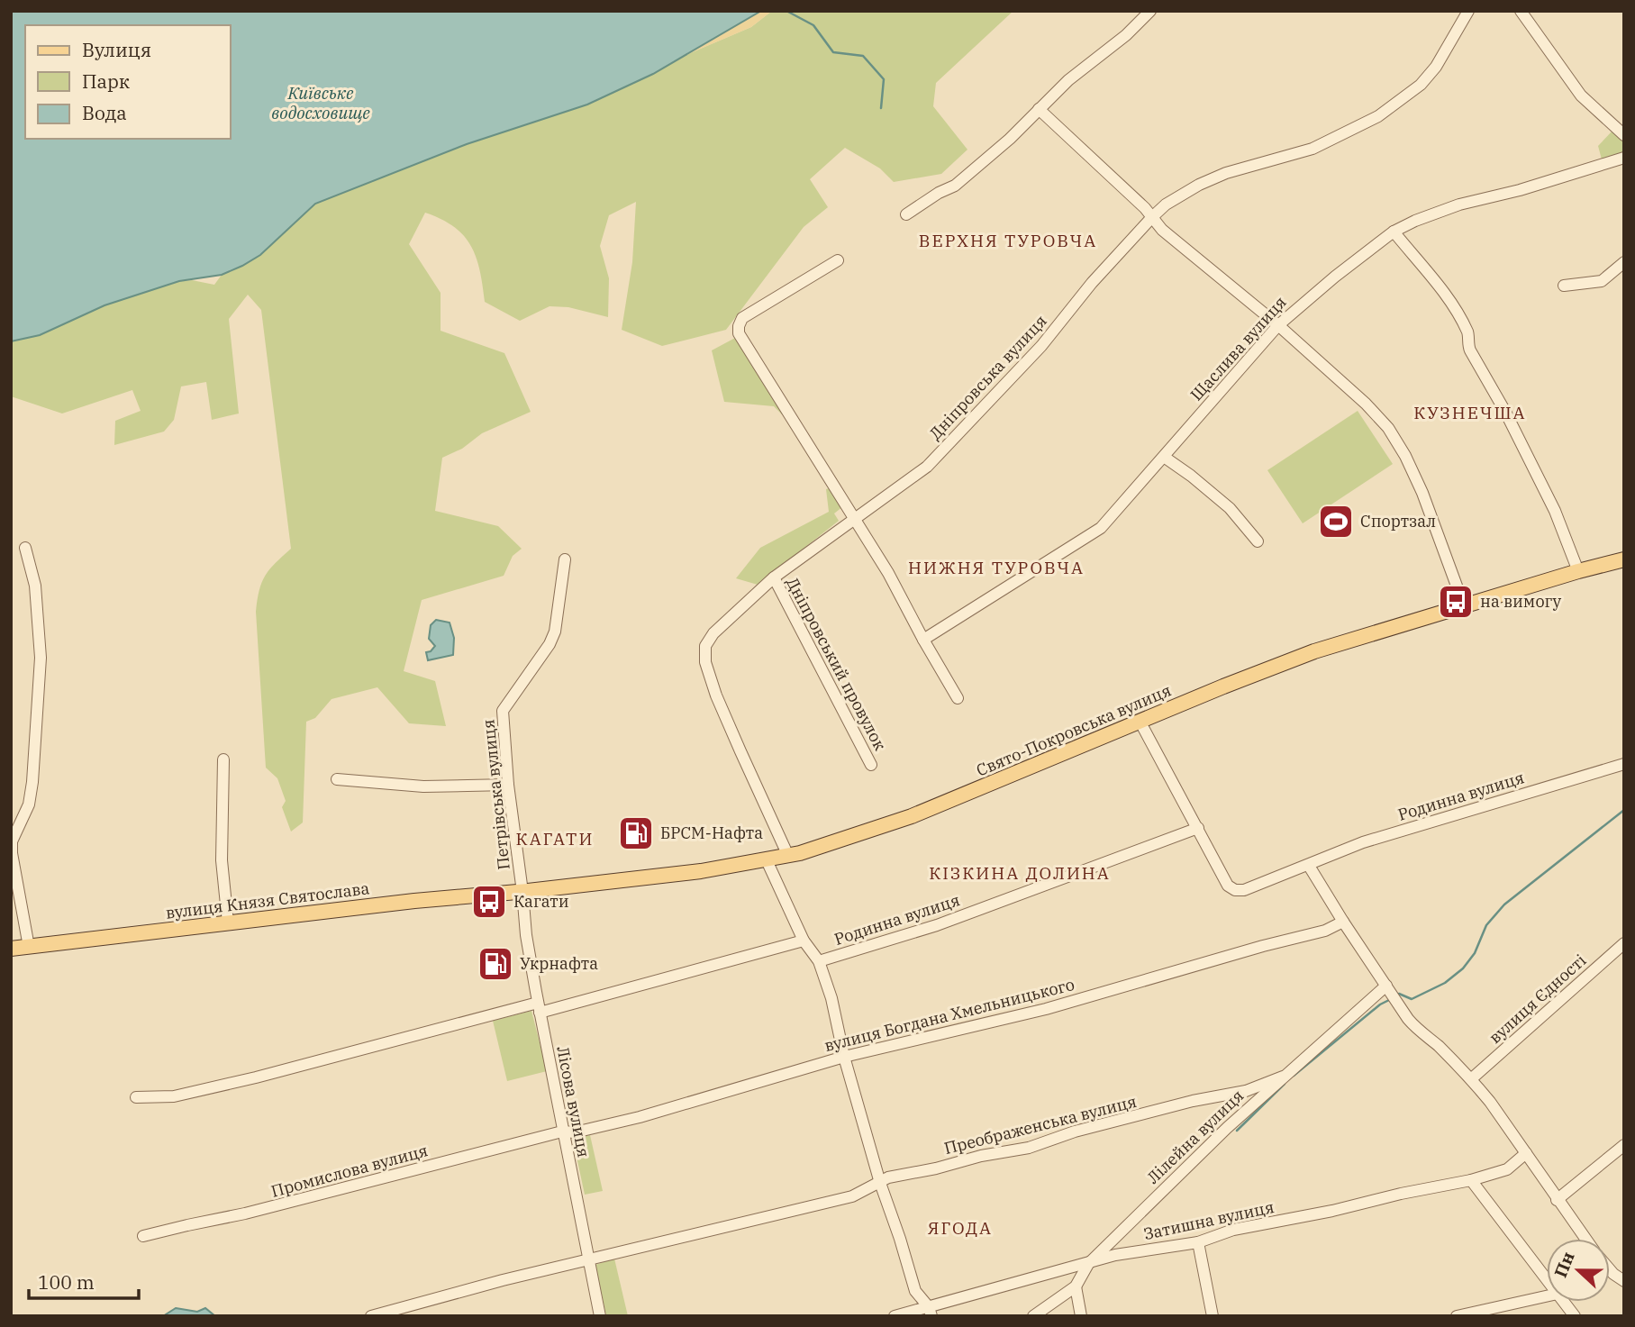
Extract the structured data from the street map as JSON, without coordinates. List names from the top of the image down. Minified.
{"streets":{"main road":["Свято-Покровська вулиця","вулиця Князя Святослава"],"street":["Щаслива вулиця","Дніпровська вулиця","Дніпровський провулок","Петрівська вулиця","Родинна вулиця","вулиця Єдності","вулиця Богдана Хмельницького","Лісова вулиця","Преображенська вулиця","Лілейна вулиця","Промислова вулиця","Затишна вулиця"]},"crossings":[["Дніпровська вулиця","Дніпровський провулок"],["Дніпровська вулиця","Свято-Покровська вулиця"],["Свято-Покровська вулиця","Петрівська вулиця"],["Свято-Покровська вулиця","вулиця Князя Святослава"],["Свято-Покровська вулиця","Лісова вулиця"],["Петрівська вулиця","вулиця Князя Святослава"],["Петрівська вулиця","Лісова вулиця"],["вулиця Князя Святослава","Лісова вулиця"],["вулиця Богдана Хмельницького","Лісова вулиця"],["вулиця Богдана Хмельницького","Промислова вулиця"],["Лісова вулиця","Преображенська вулиця"],["Лісова вулиця","Промислова вулиця"],["Преображенська вулиця","Лілейна вулиця"],["Лілейна вулиця","Затишна вулиця"]],"districts":["ВЕРХНЯ ТУРОВЧА","КУЗНЕЧША","НИЖНЯ ТУРОВЧА","КАГАТИ","КІЗКИНА ДОЛИНА","ЯГОДА"],"water":["Київське водосховище"],"places":{"sports":["Спортзал"],"bus stop":["на вимогу","Кагати"],"fuel station":["БРСМ-Нафта","Укрнафта"]},"legend":["Вулиця","Парк","Вода"],"scale_bar":"100 m","north":"left"}
